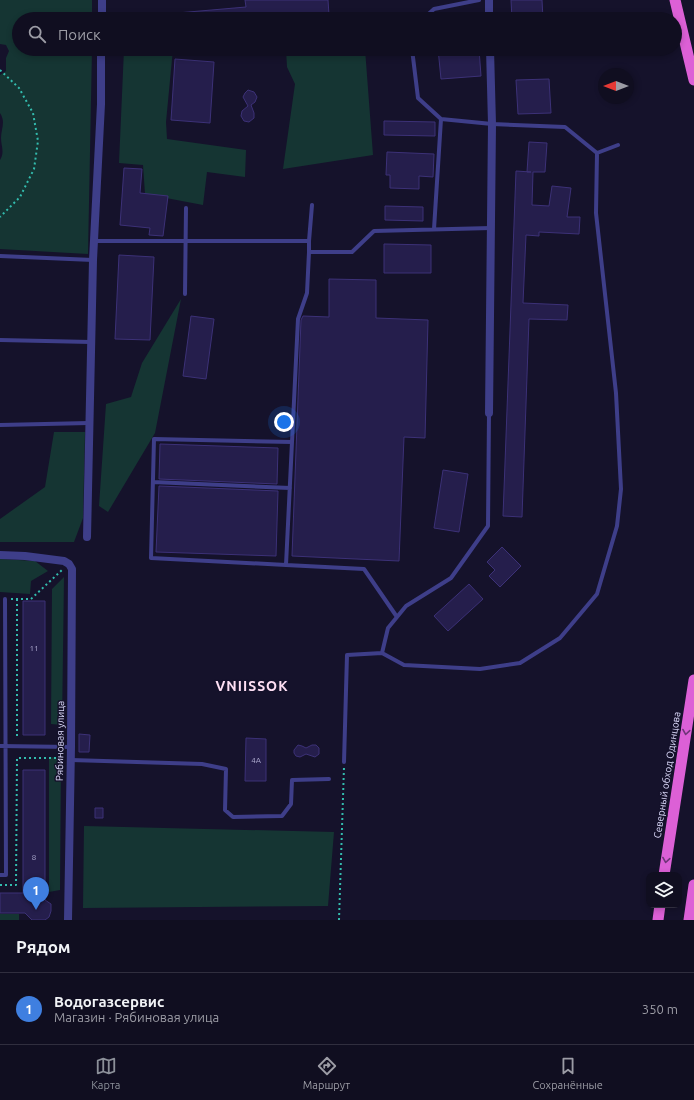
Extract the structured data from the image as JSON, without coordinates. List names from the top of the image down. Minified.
{"streets":{"highway":["Северный обход Одинцова"],"street":["Рябиновая улица"]},"one_way":["Северный обход Одинцова"],"districts":["VNIISSOK"],"house_numbers":["11","4А","8"],"north":"left","page":{"search":"Поиск","pins":"1","heading":"Рядом","list":[{"mark":"1","name":"Водогазсервис","note":"Магазин · Рябиновая улица","value":"350 m"}],"nav":["Карта","Маршрут","Сохранённые"]}}
